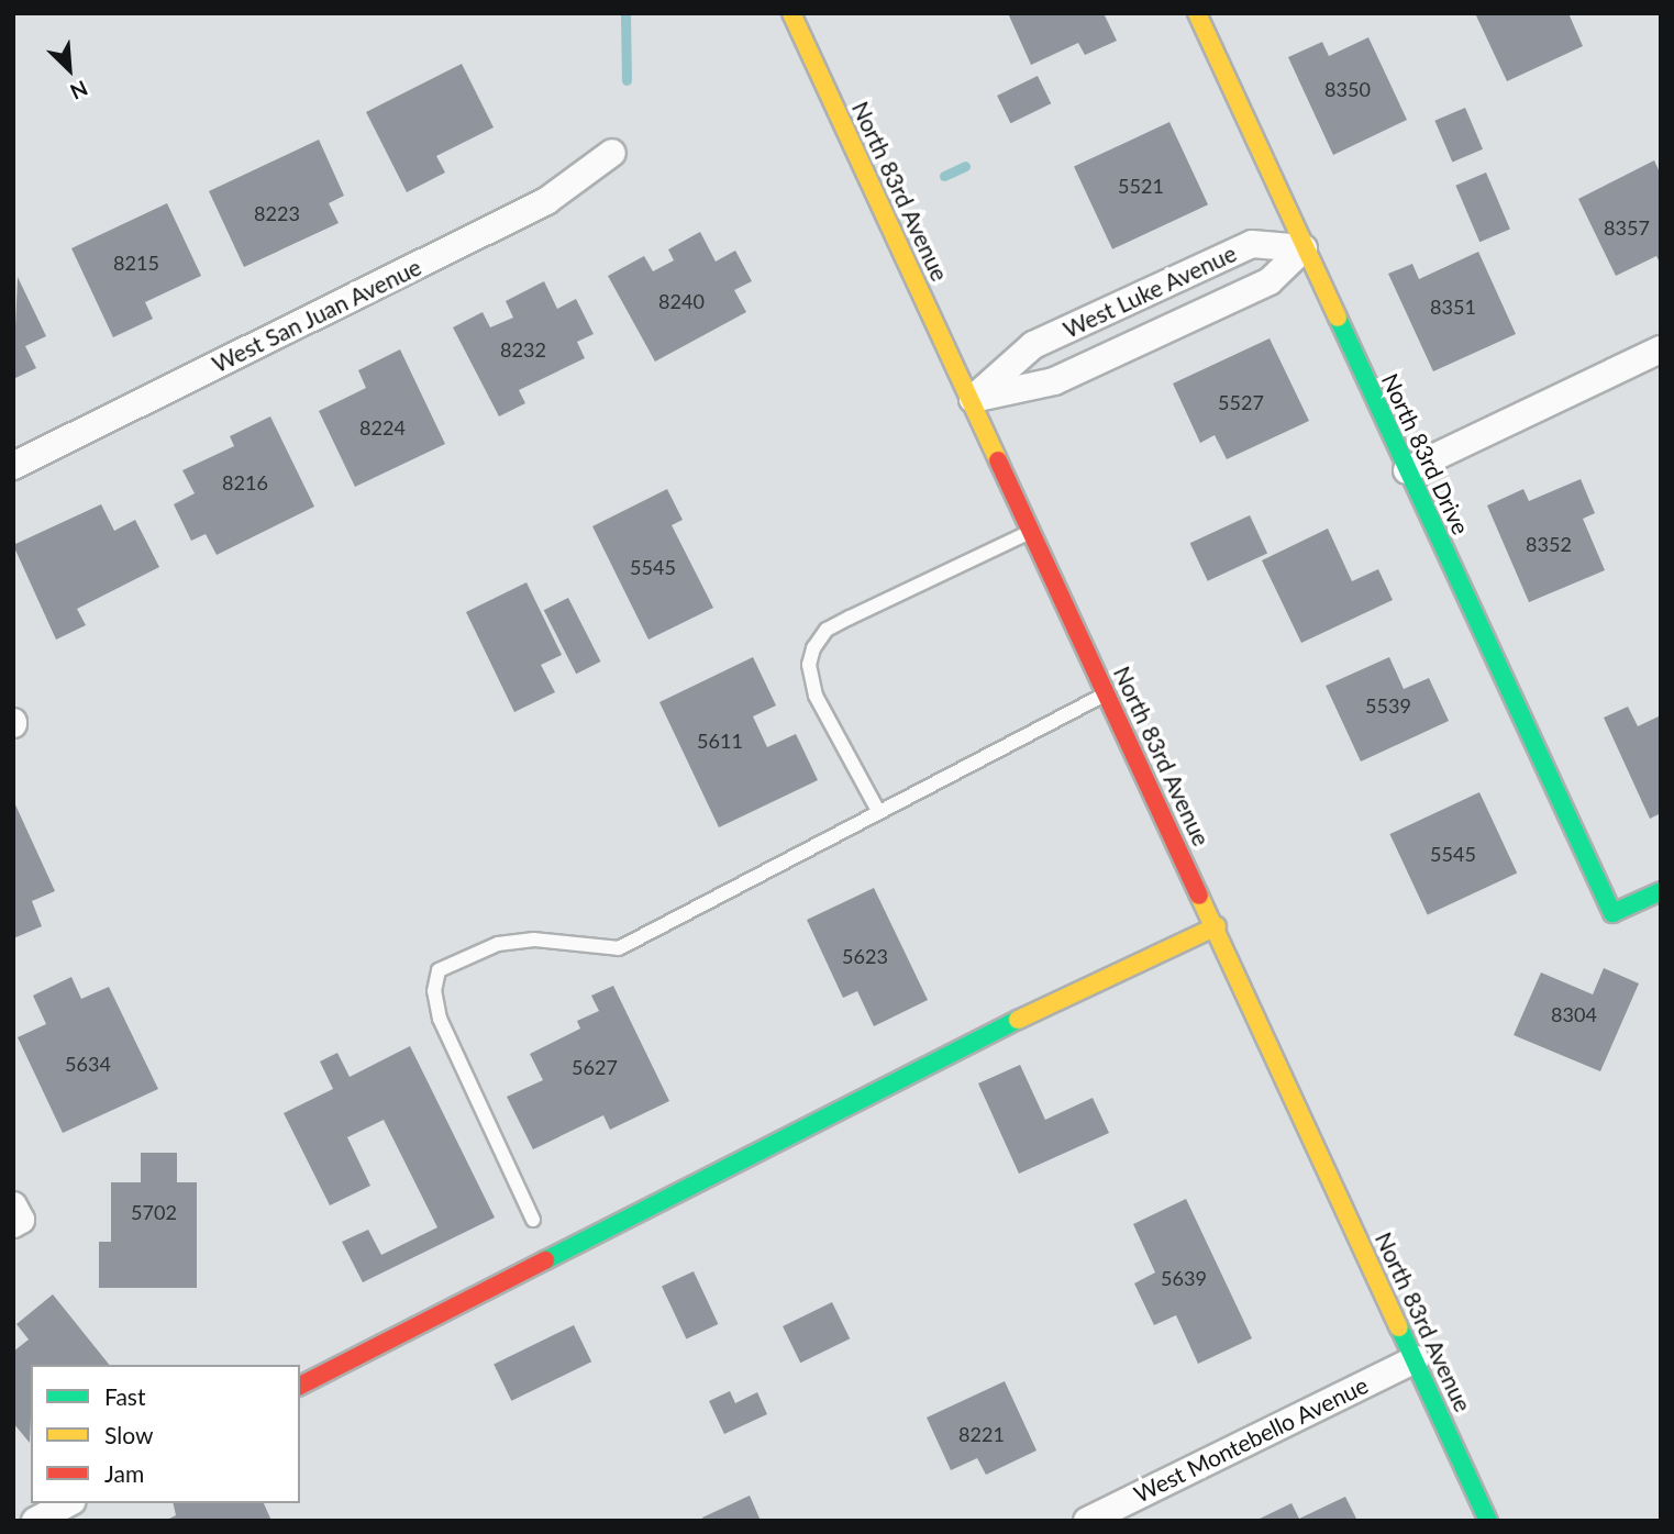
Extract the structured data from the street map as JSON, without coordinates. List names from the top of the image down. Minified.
{"streets":{"street":["North 83rd Avenue","West Luke Avenue","West San Juan Avenue","North 83rd Drive","West Montebello Avenue"]},"crossings":[["North 83rd Avenue","West Luke Avenue"],["North 83rd Avenue","West Montebello Avenue"],["West Luke Avenue","North 83rd Drive"]],"house_numbers":["8350","5521","8223","8357","8215","8240","8351","8232","5527","8224","8216","8352","5545","5539","5611","5545","5623","8304","5634","5627","5702","5639","8221"],"legend":["Fast","Slow","Jam"],"north":"bottom right"}
